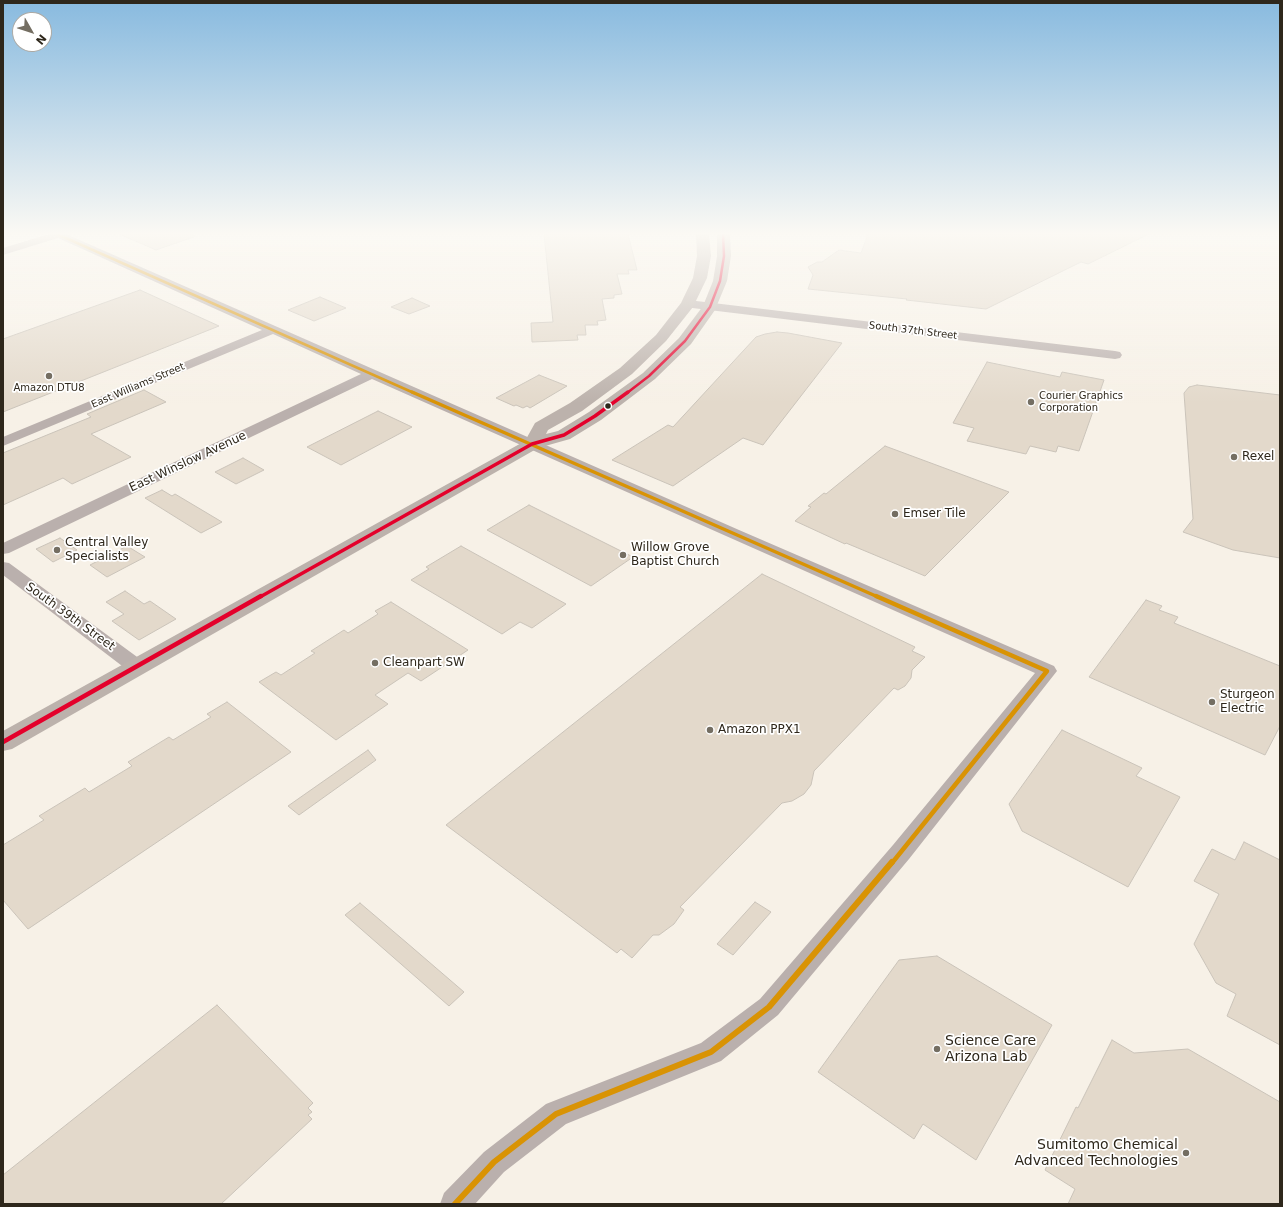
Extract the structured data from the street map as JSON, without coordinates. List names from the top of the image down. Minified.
{"streets":{"street":["South 37th Street","East Williams Street","East Winslow Avenue","South 39th Street"]},"places":["Amazon DTU8","Courier Graphics Corporation","Rexel","Emser Tile","Central Valley Specialists","Willow Grove Baptist Church","Cleanpart SW","Sturgeon Electric","Amazon PPX1","Science Care Arizona Lab","Sumitomo Chemical Advanced Technologies"],"north":"bottom right"}
